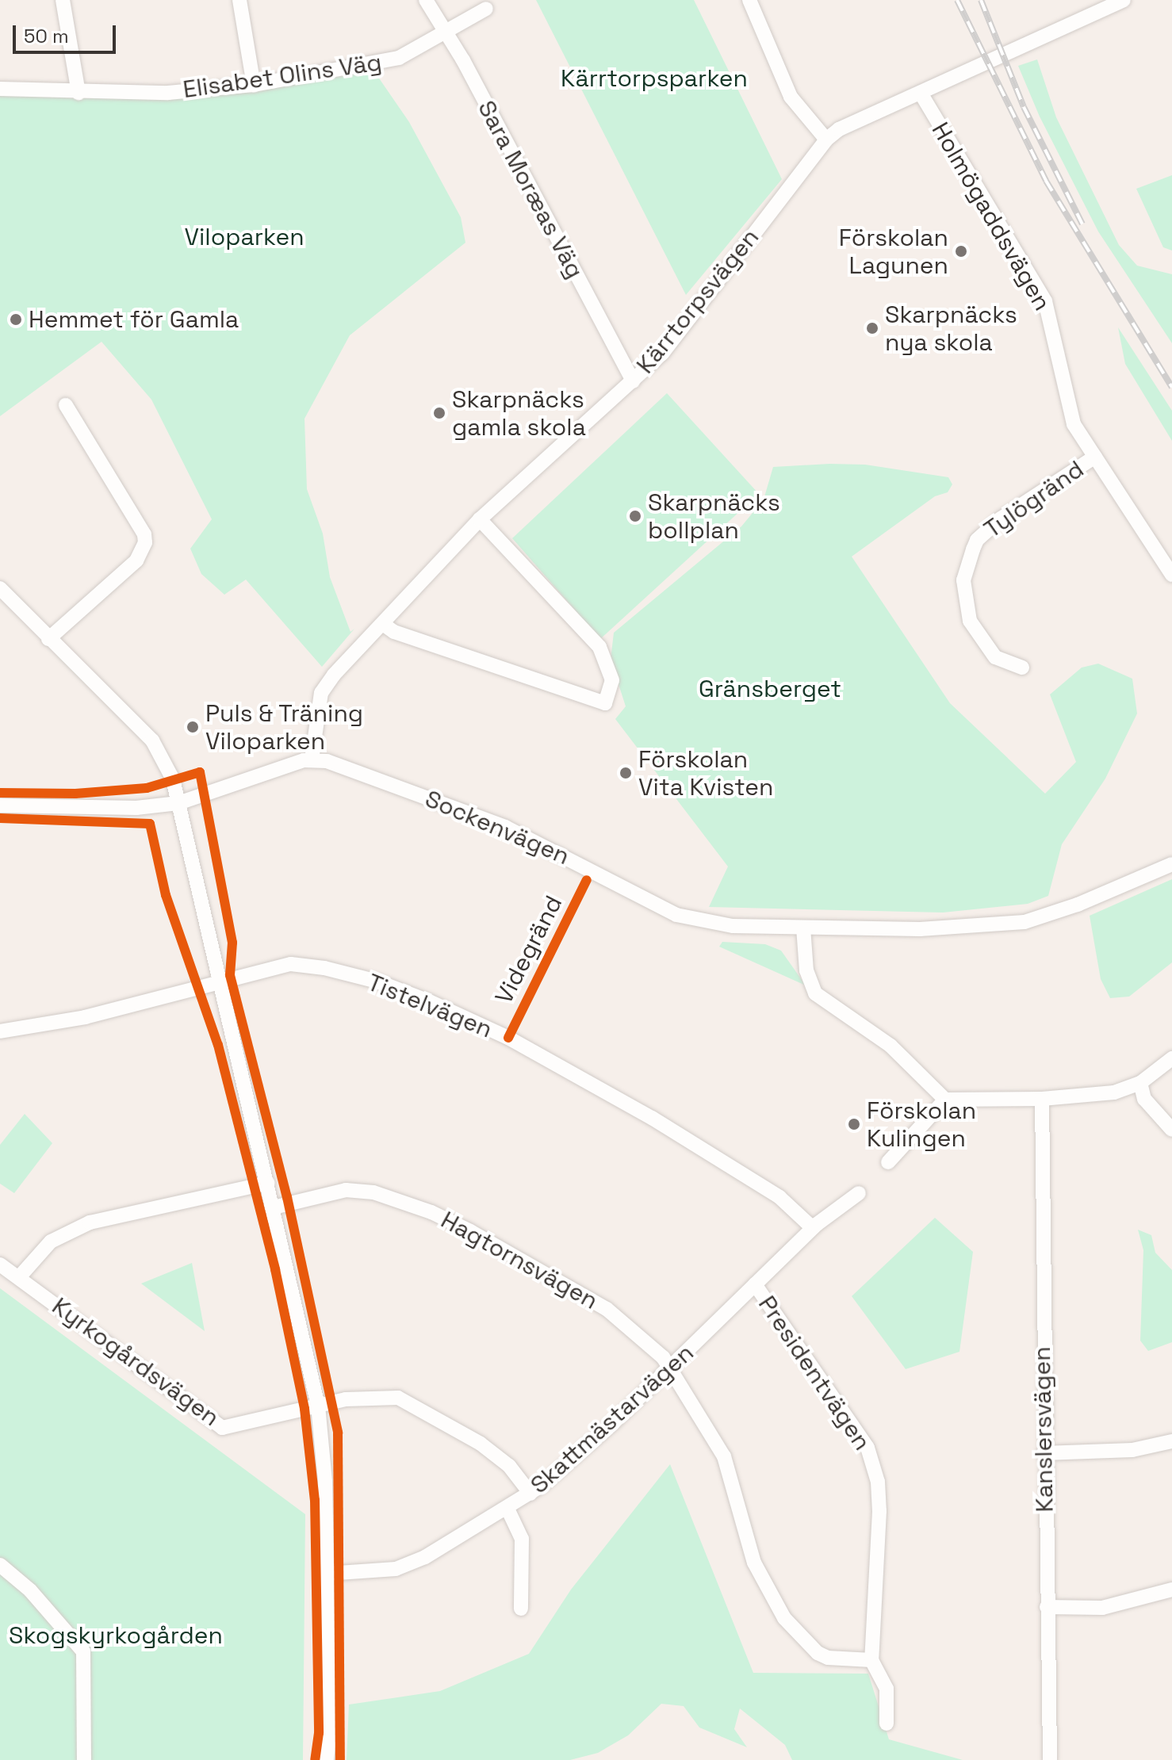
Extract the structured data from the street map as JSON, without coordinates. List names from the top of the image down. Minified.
{"streets":{"street":["Elisabet Olins Väg","Sara Moræas Väg","Holmögaddsvägen","Kärrtorpsvägen","Tylögränd","Sockenvägen","Tistelvägen","Hagtornsvägen","Kyrkogårdsvägen","Presidentvägen","Skattmästarvägen","Kanslersvägen"],"cycle path":["Videgränd"]},"crossings":[["Elisabet Olins Väg","Sara Moræas Väg"],["Sara Moræas Väg","Kärrtorpsvägen"],["Holmögaddsvägen","Kärrtorpsvägen"],["Holmögaddsvägen","Tylögränd"],["Kärrtorpsvägen","Sockenvägen"],["Tistelvägen","Skattmästarvägen"],["Hagtornsvägen","Presidentvägen"],["Hagtornsvägen","Skattmästarvägen"],["Kyrkogårdsvägen","Skattmästarvägen"],["Presidentvägen","Skattmästarvägen"]],"parks":["Kärrtorpsparken","Viloparken","Gränsberget","Skogskyrkogården"],"places":["Förskolan Lagunen","Hemmet för Gamla","Skarpnäcks nya skola","Skarpnäcks gamla skola","Skarpnäcks bollplan","Puls & Träning Viloparken","Förskolan Vita Kvisten","Förskolan Kulingen"],"scale_bar":"50 m"}
